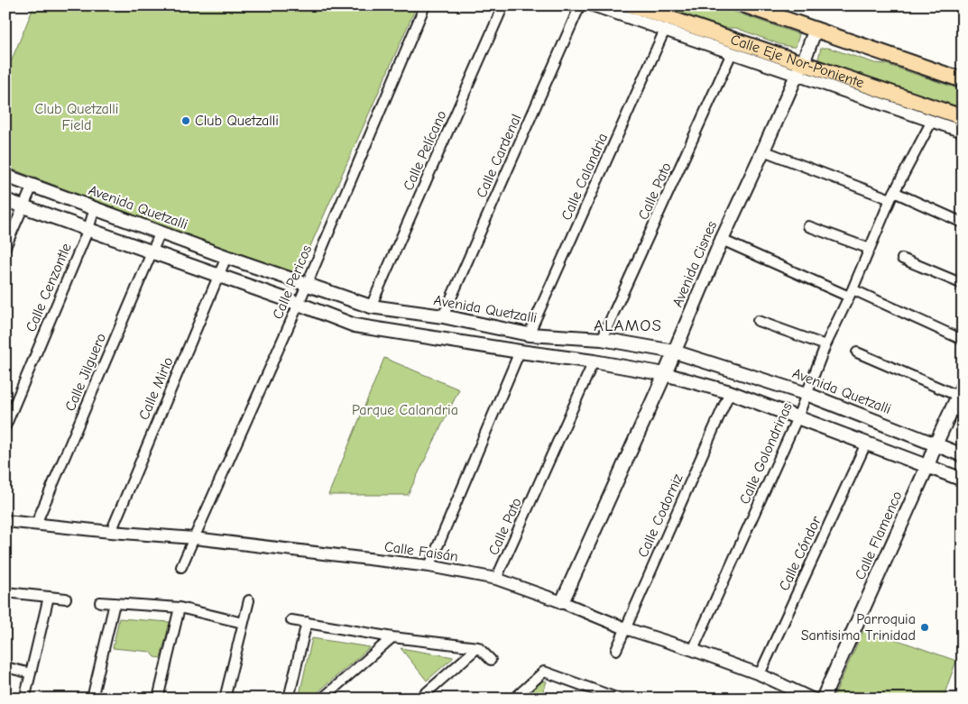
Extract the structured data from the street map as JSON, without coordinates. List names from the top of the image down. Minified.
{"streets":{"main road":["Calle Eje Nor-Poniente","Avenida Quetzalli","Avenida Cisnes","Calle Flamenco"],"street":["Calle Pelícano","Calle Cardenal","Calle Calandria","Calle Pato","Calle Pericos","Calle Cenzontle","Calle Jilguero","Calle Mirlo","Calle Golondrinas","Calle Codorniz","Calle Faisán","Calle Cóndor"]},"crossings":[["Calle Eje Nor-Poniente","Avenida Cisnes"],["Calle Pelícano","Avenida Quetzalli"],["Calle Cardenal","Avenida Quetzalli"],["Calle Calandria","Avenida Quetzalli"],["Calle Pato","Avenida Quetzalli"],["Calle Pato","Calle Faisán"],["Avenida Quetzalli","Avenida Cisnes"],["Avenida Quetzalli","Calle Pericos"],["Avenida Quetzalli","Calle Cenzontle"],["Avenida Quetzalli","Calle Jilguero"],["Avenida Quetzalli","Calle Mirlo"],["Avenida Quetzalli","Calle Golondrinas"],["Avenida Quetzalli","Calle Flamenco"],["Avenida Cisnes","Calle Faisán"],["Calle Pericos","Calle Faisán"],["Calle Jilguero","Calle Faisán"],["Calle Mirlo","Calle Faisán"],["Calle Golondrinas","Calle Faisán"],["Calle Codorniz","Calle Faisán"],["Calle Faisán","Calle Cóndor"]],"districts":["ALAMOS"],"parks":["Club Quetzalli Field","Parque Calandria"],"places":["Club Quetzalli","Parroquia Santisima Trinidad"]}
